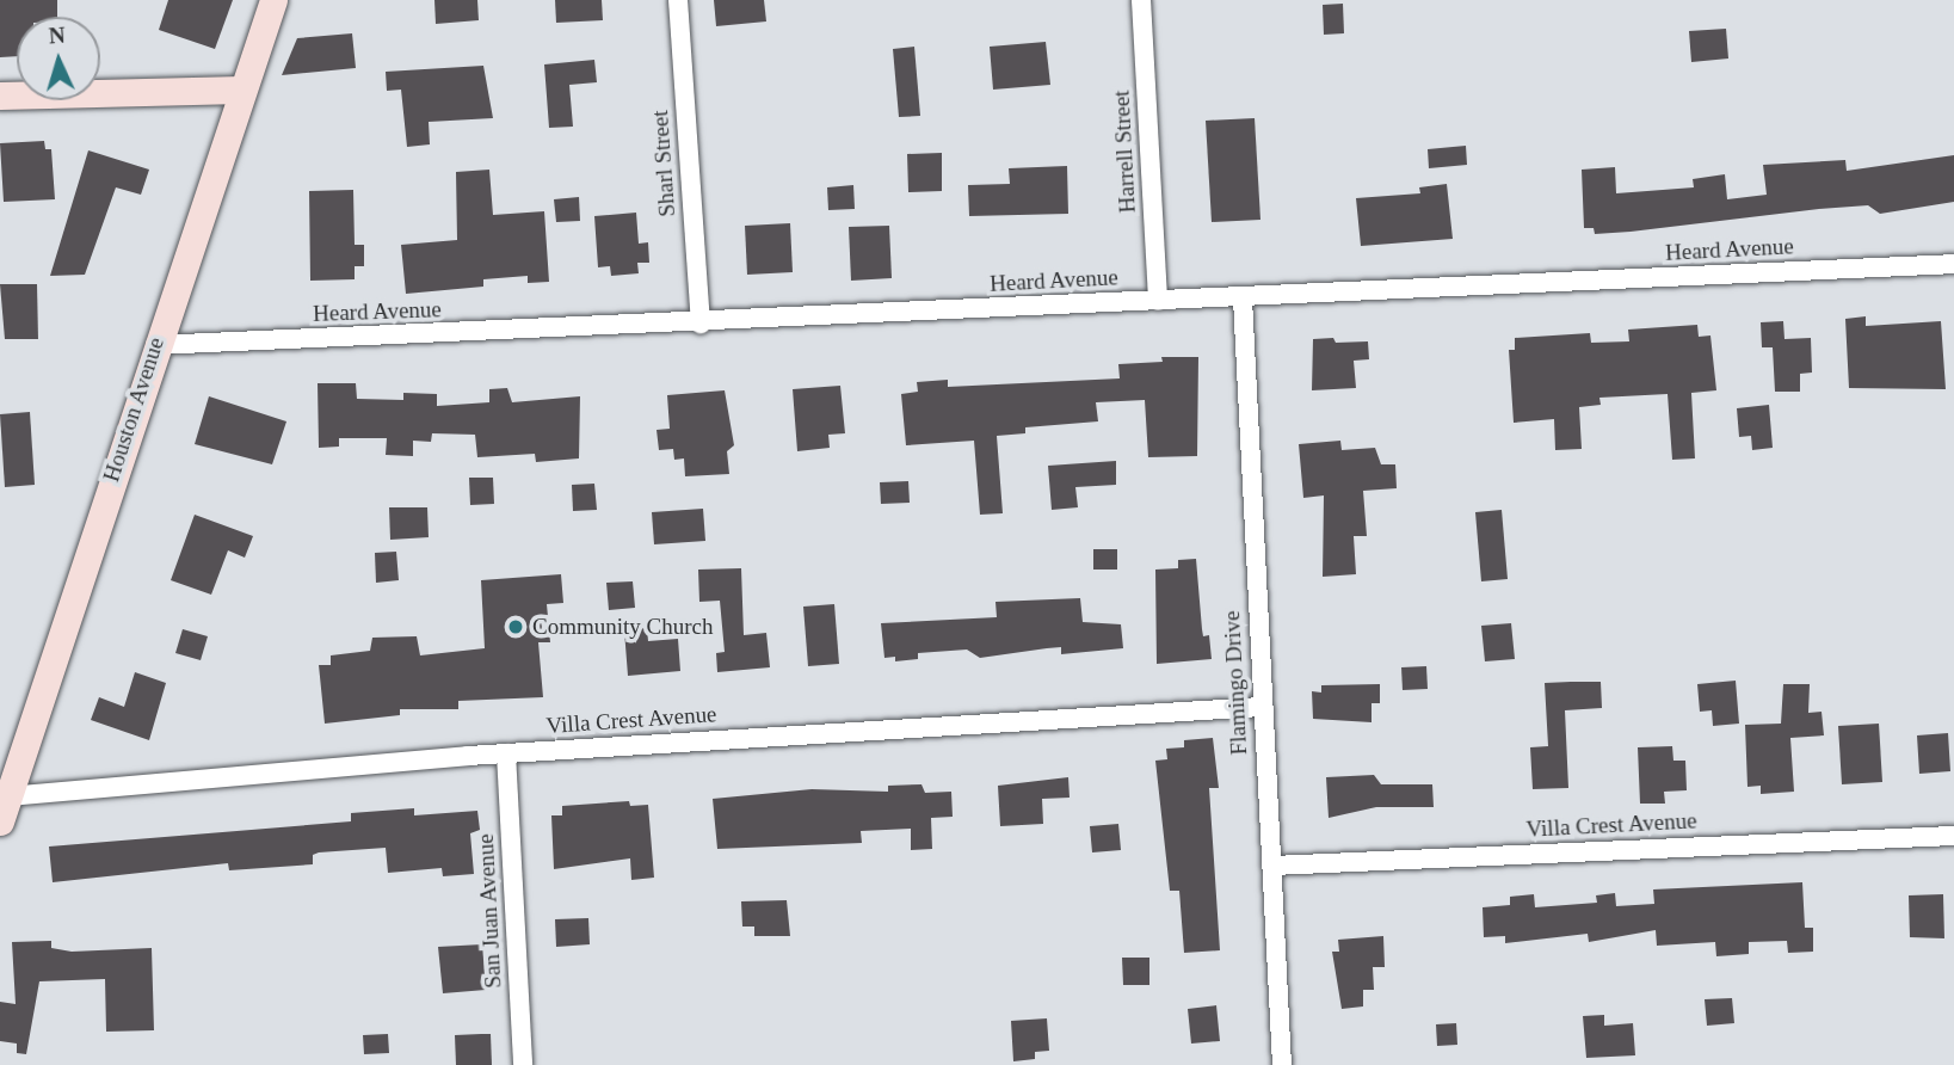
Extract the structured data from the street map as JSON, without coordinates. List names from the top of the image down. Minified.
{"streets":{"street":["Harrell Street","Sharl Street","Heard Avenue","Houston Avenue","Flamingo Drive","Villa Crest Avenue","San Juan Avenue"]},"crossings":[["Harrell Street","Heard Avenue"],["Sharl Street","Heard Avenue"],["Heard Avenue","Houston Avenue"],["Heard Avenue","Flamingo Drive"],["Houston Avenue","Villa Crest Avenue"],["Flamingo Drive","Villa Crest Avenue"],["Villa Crest Avenue","San Juan Avenue"]],"places":["Community Church"],"north":"top"}
